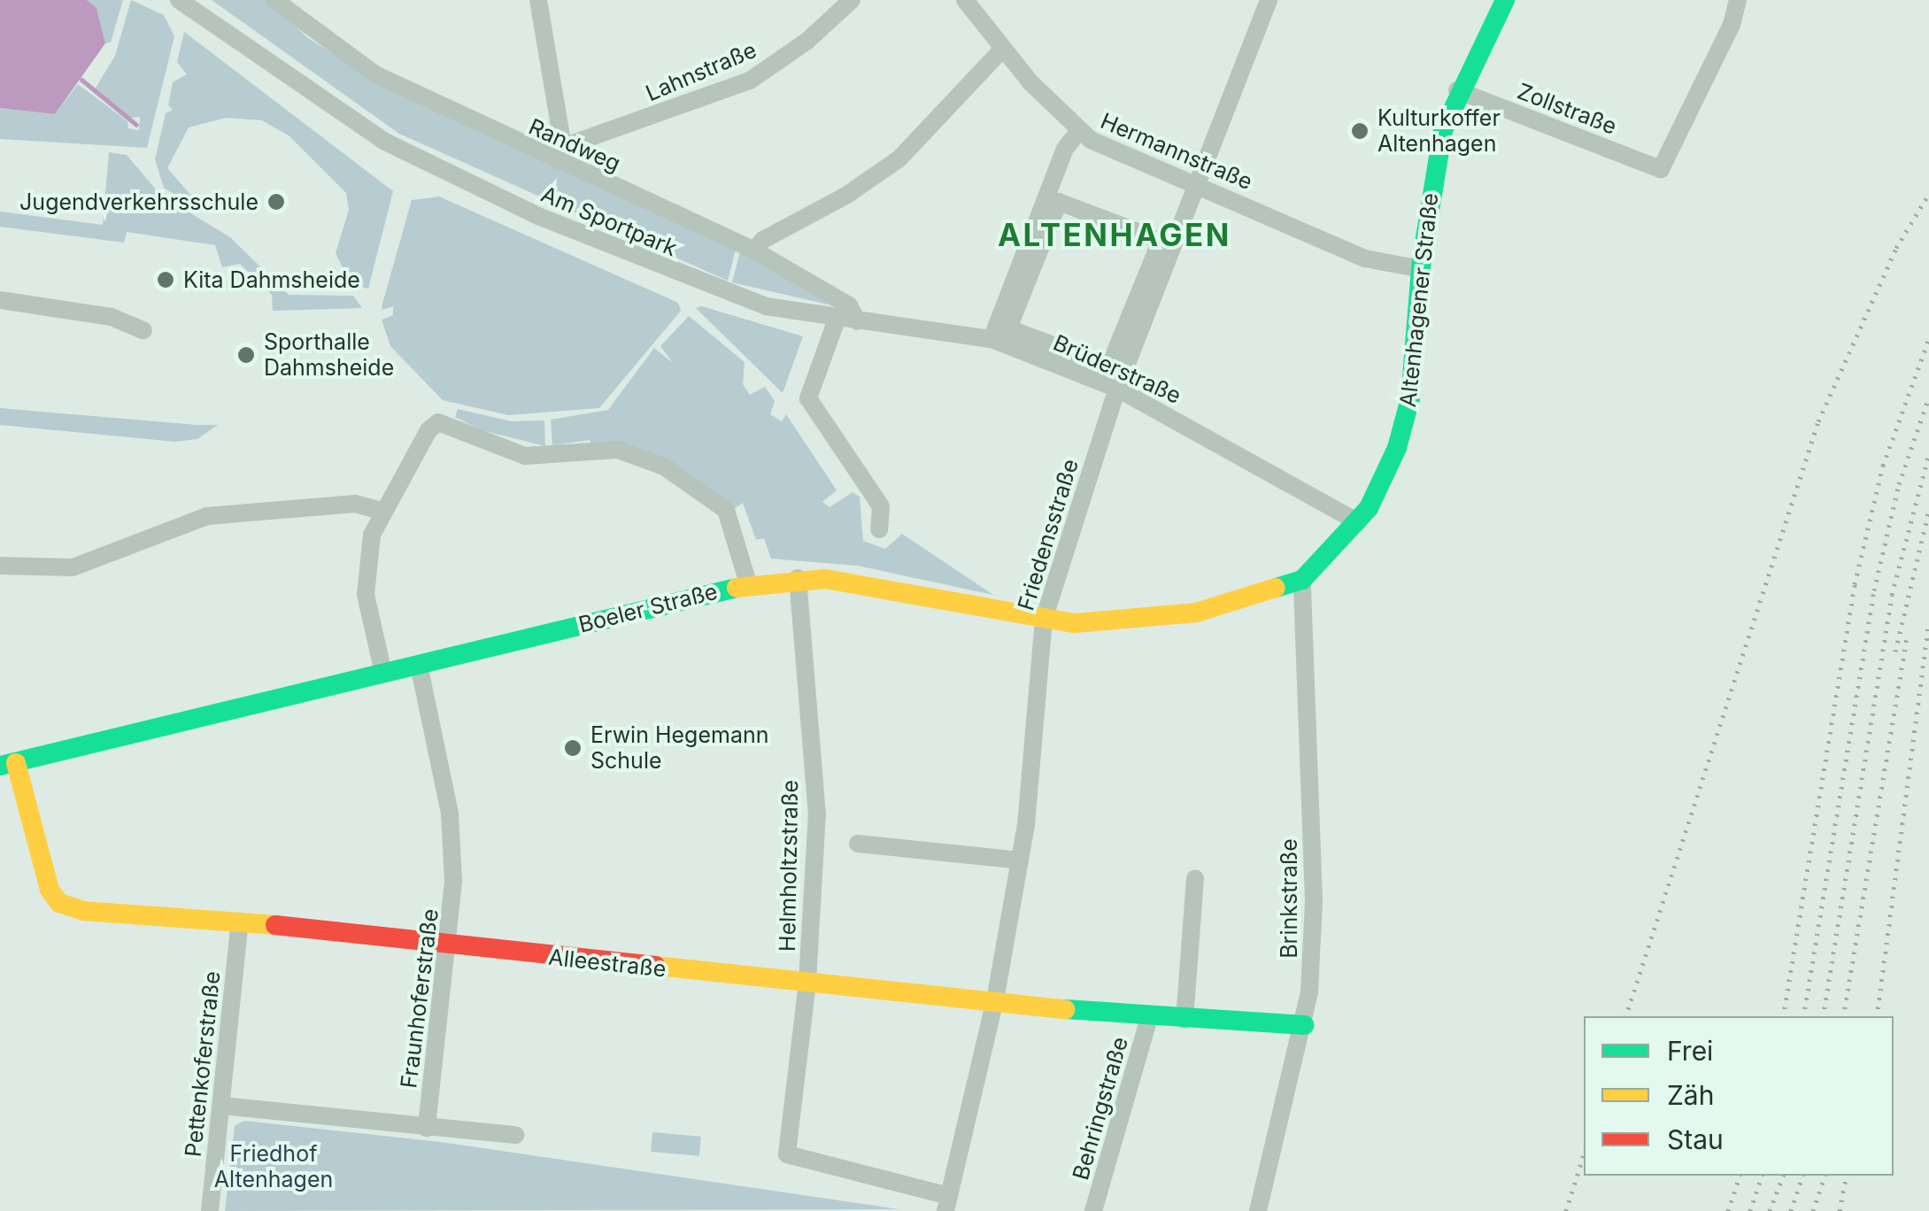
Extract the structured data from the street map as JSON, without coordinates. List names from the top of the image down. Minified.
{"streets":{"street":["Lahnstraße","Zollstraße","Randweg","Hermannstraße","Am Sportpark","Altenhagener Straße","Brüderstraße","Friedensstraße","Boeler Straße","Helmholtzstraße","Brinkstraße","Alleestraße","Fraunhoferstraße","Pettenkoferstraße","Behringstraße"]},"crossings":[["Lahnstraße","Randweg"],["Zollstraße","Altenhagener Straße"],["Randweg","Brüderstraße"],["Hermannstraße","Altenhagener Straße"],["Hermannstraße","Friedensstraße"],["Am Sportpark","Brüderstraße"],["Altenhagener Straße","Brüderstraße"],["Altenhagener Straße","Boeler Straße"],["Altenhagener Straße","Brinkstraße"],["Brüderstraße","Friedensstraße"],["Friedensstraße","Boeler Straße"],["Friedensstraße","Helmholtzstraße"],["Friedensstraße","Alleestraße"],["Boeler Straße","Helmholtzstraße"],["Boeler Straße","Brinkstraße"],["Boeler Straße","Alleestraße"],["Boeler Straße","Fraunhoferstraße"],["Helmholtzstraße","Alleestraße"],["Brinkstraße","Alleestraße"],["Alleestraße","Fraunhoferstraße"],["Alleestraße","Pettenkoferstraße"],["Alleestraße","Behringstraße"]],"districts":["ALTENHAGEN"],"parks":["Friedhof Altenhagen"],"places":["Kulturkoffer Altenhagen","Jugendverkehrsschule","Kita Dahmsheide","Sporthalle Dahmsheide","Erwin Hegemann Schule"],"legend":["Frei","Zäh","Stau"]}
